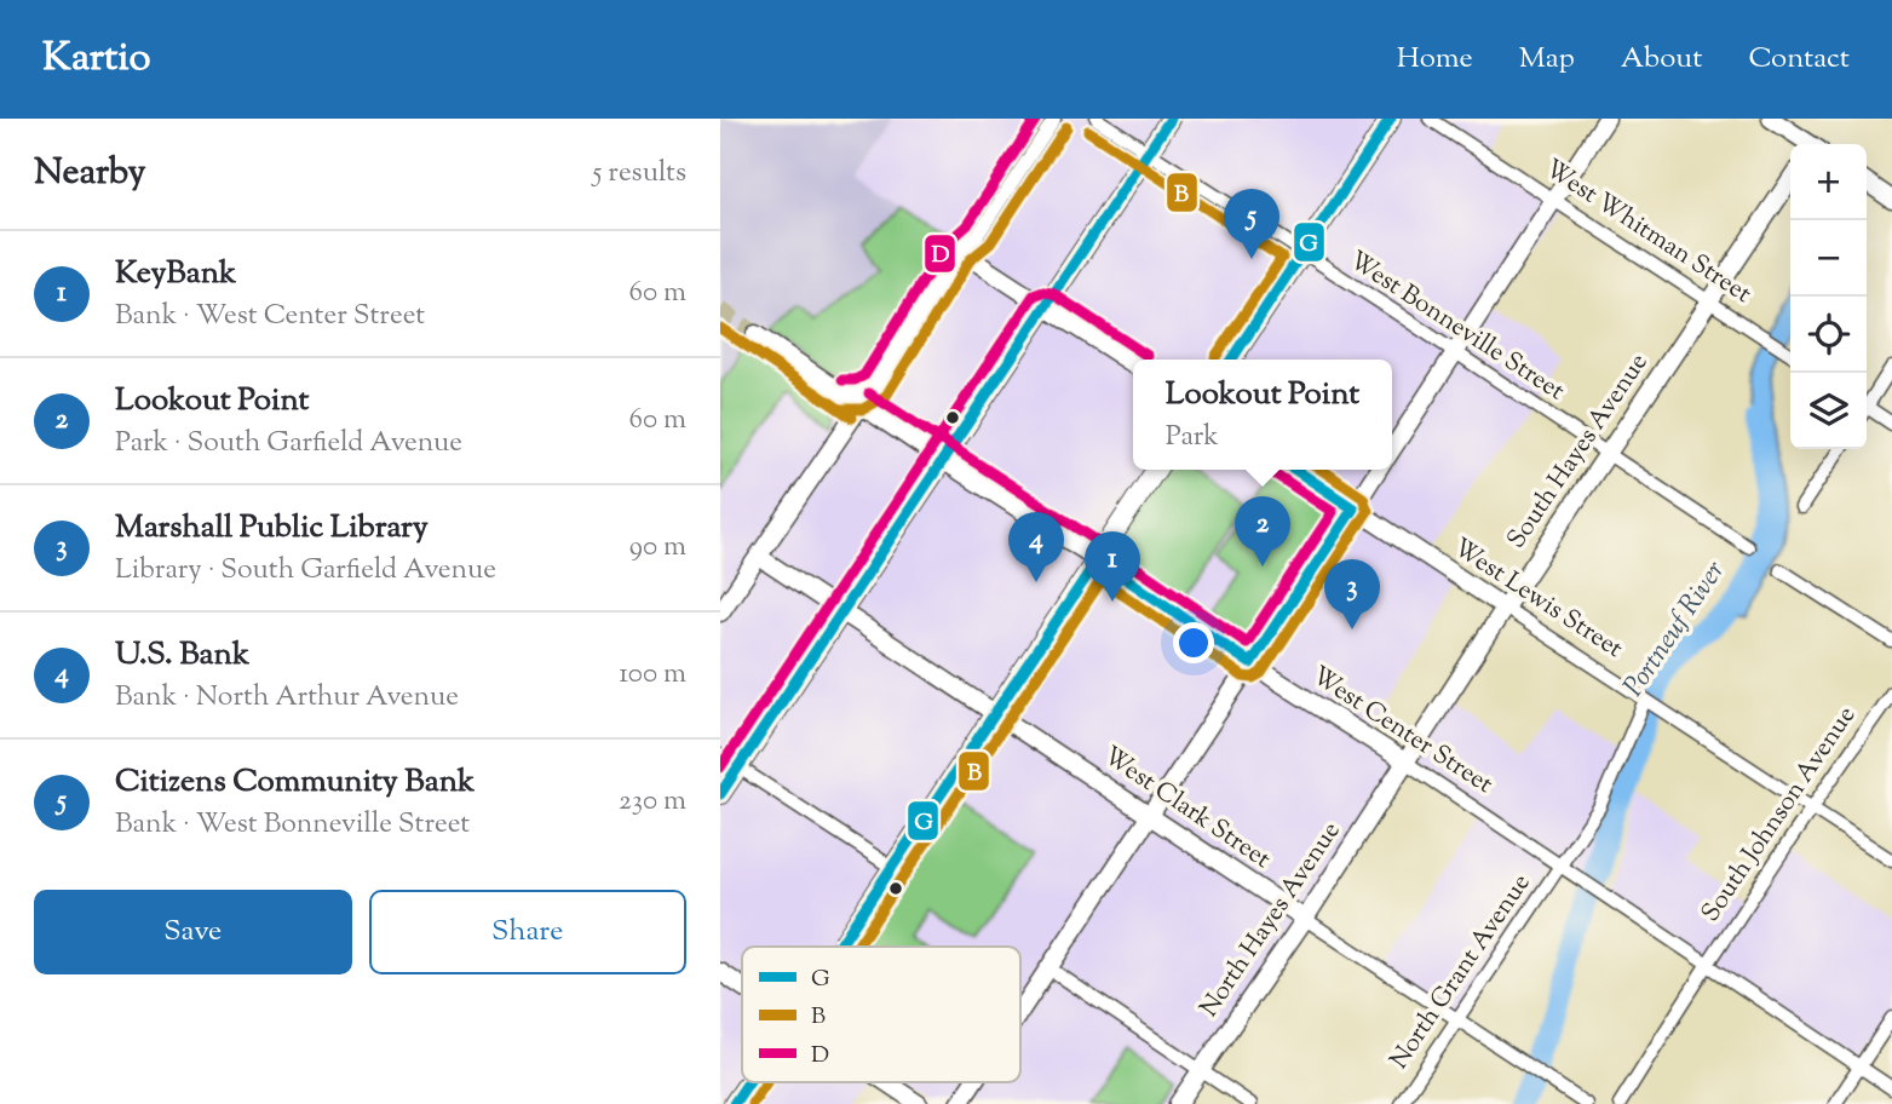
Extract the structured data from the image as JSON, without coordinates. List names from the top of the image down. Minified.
{"streets":{"street":["West Whitman Street","West Bonneville Street","South Hayes Avenue","West Lewis Street","West Center Street","West Clark Street","South Johnson Avenue","North Hayes Avenue","North Grant Avenue"]},"crossings":[["West Whitman Street","South Hayes Avenue"],["West Bonneville Street","South Hayes Avenue"],["South Hayes Avenue","West Lewis Street"],["South Hayes Avenue","West Center Street"],["South Hayes Avenue","North Hayes Avenue"],["West Lewis Street","South Johnson Avenue"],["West Lewis Street","North Grant Avenue"],["West Center Street","South Johnson Avenue"],["West Center Street","North Hayes Avenue"],["West Center Street","North Grant Avenue"],["West Clark Street","North Hayes Avenue"],["West Clark Street","North Grant Avenue"]],"water":["Portneuf River"],"lines":["transit line G","transit line D","transit line B"],"legend":["G","B","D"],"page":{"header":"Kartio","nav":["Home","Map","About","Contact"],"heading":["Nearby","5 results"],"map_buttons":["+","−"],"pins":["5","2","4","1","3"],"list":[{"mark":"1","name":"KeyBank","note":"Bank · West Center Street","value":"60 m"},{"mark":"2","name":"Lookout Point","note":"Park · South Garfield Avenue","value":"60 m"},{"mark":"3","name":"Marshall Public Library","note":"Library · South Garfield Avenue","value":"90 m"},{"mark":"4","name":"U.S. Bank","note":"Bank · North Arthur Avenue","value":"100 m"},{"mark":"5","name":"Citizens Community Bank","note":"Bank · West Bonneville Street","value":"230 m"}],"popup":["Lookout Point","Park"],"buttons":["Save","Share"]}}
